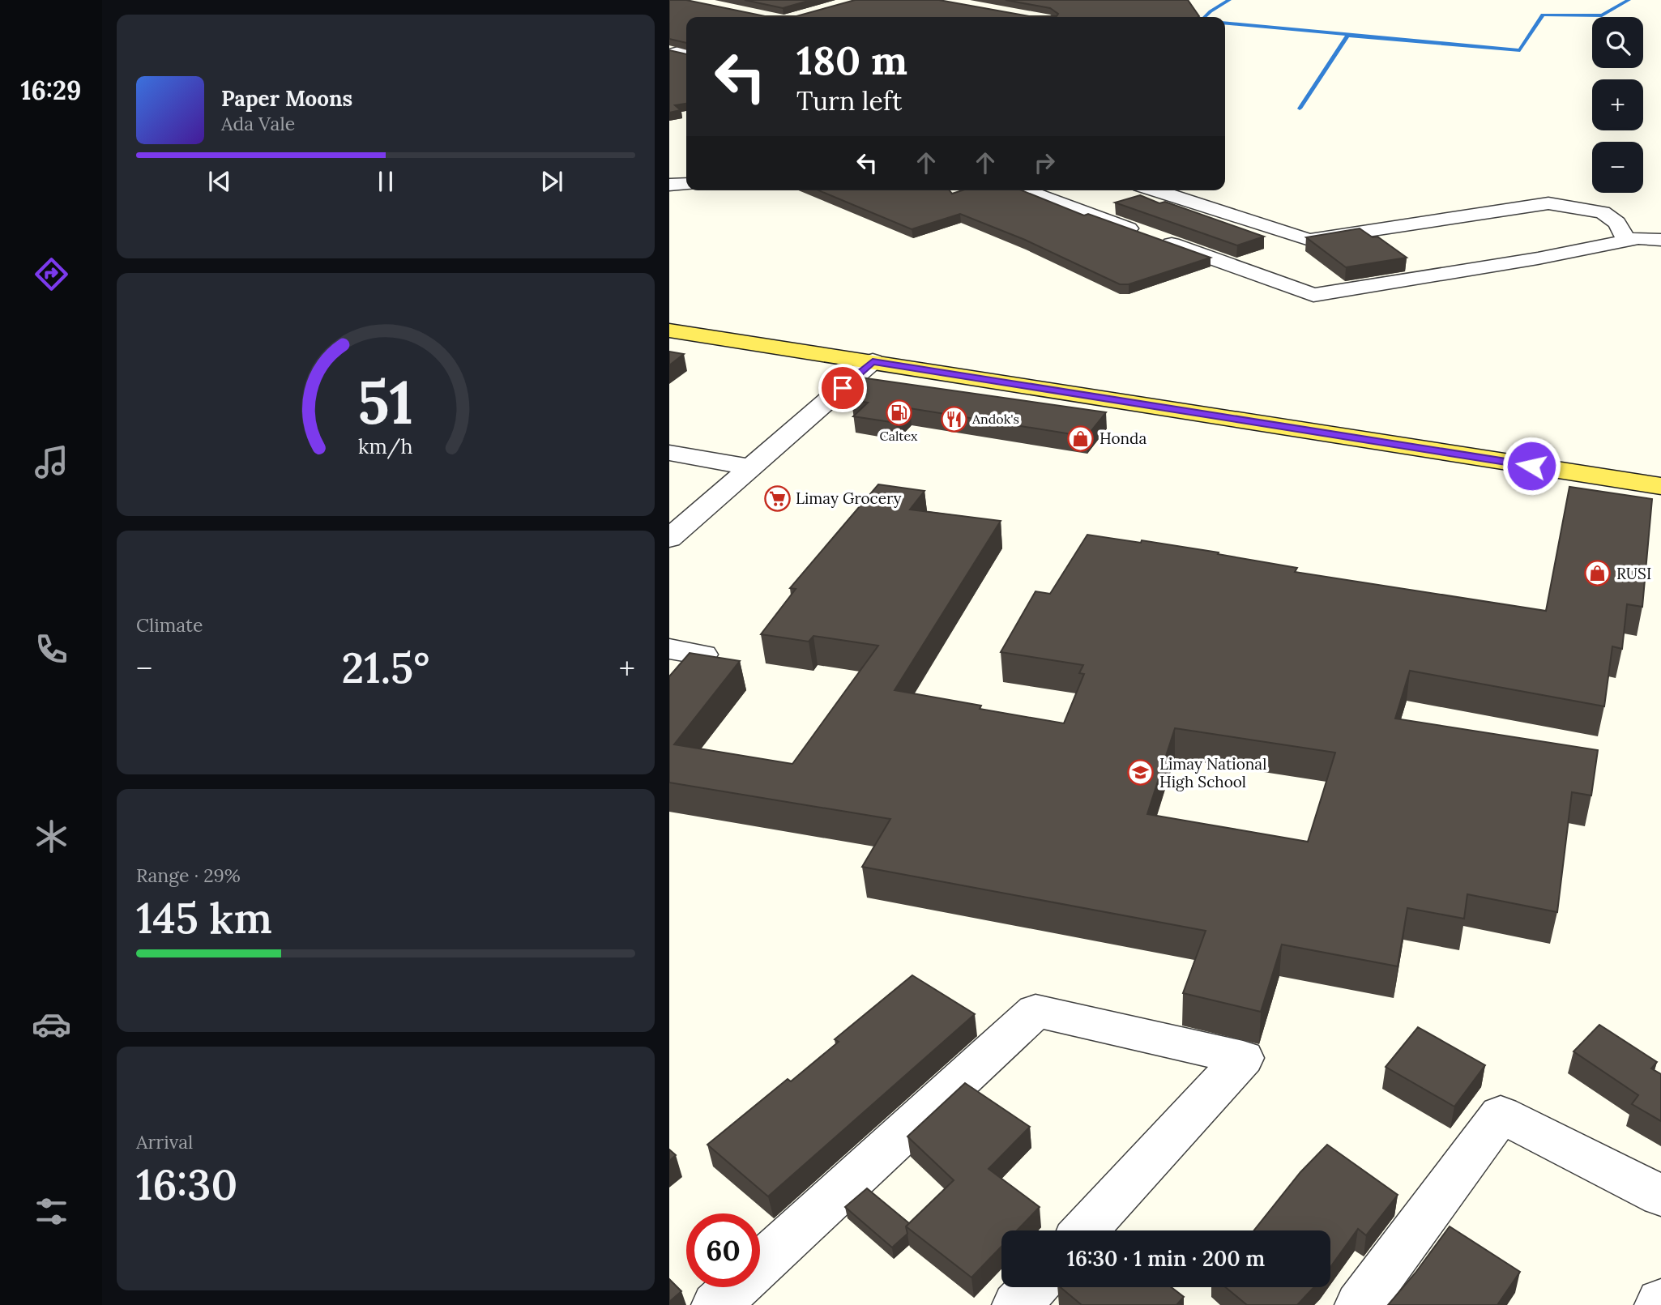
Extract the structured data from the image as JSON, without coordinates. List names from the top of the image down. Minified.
{"places":{"fuel station":["Caltex"],"restaurant":["Andok's"],"shop":["Honda","RUSI"],"supermarket":["Limay Grocery"],"school or university":["Limay National High School"]},"page":{"tabs":"16:29","map_buttons":["+","−"],"turn":["180 m","Turn left"],"song":["Paper Moons","Ada Vale"],"tile":["Climate",["Range · 29%","145 km"],["Arrival","16:30"]],"heat":["−","21.5°","+"],"limit":"60","trip":"16:30 · 1 min · 200 m","gauge":["51","km/h"]}}
